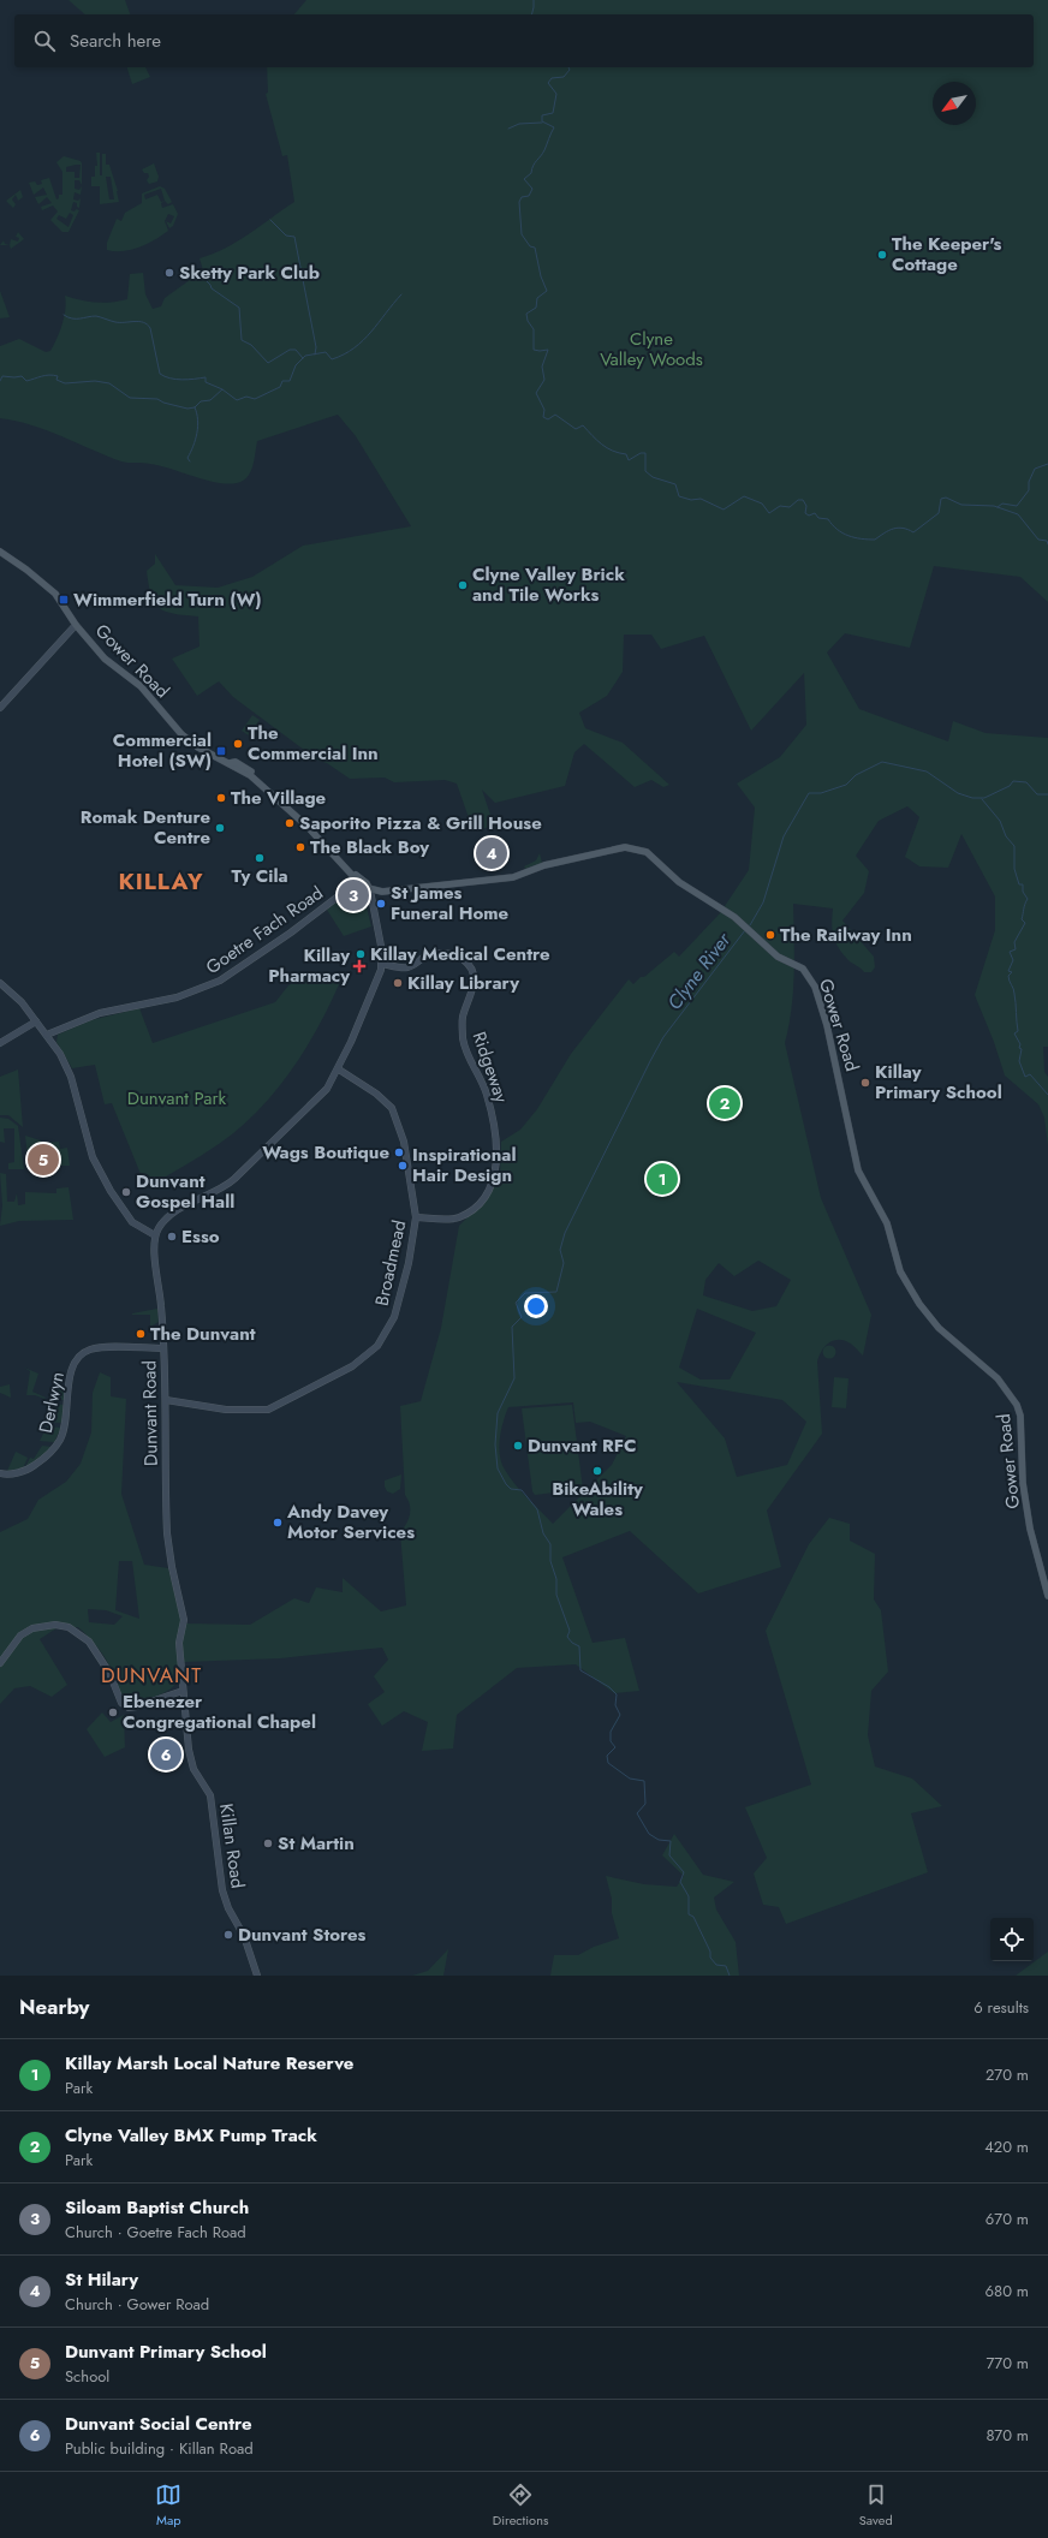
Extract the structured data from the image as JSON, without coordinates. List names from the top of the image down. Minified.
{"streets":{"main road":["Gower Road"],"street":["Goetre Fach Road","Ridgeway","Broadmead","Derlwyn","Dunvant Road","Killan Road"]},"crossings":[["Gower Road","Goetre Fach Road"],["Ridgeway","Broadmead"],["Broadmead","Dunvant Road"],["Derlwyn","Dunvant Road"],["Dunvant Road","Killan Road"]],"districts":["KILLAY","DUNVANT"],"water":["Clyne River"],"parks":["Clyne Valley Woods","Dunvant Park"],"places":{"other":["The Keeper's Cottage","Sketty Park Club","Clyne Valley Brick and Tile Works","The Commercial Inn","The Village","Saporito Pizza & Grill House","Romak Denture Centre","The Black Boy","Ty Cila","St James Funeral Home","The Railway Inn","Killay Medical Centre","Killay Library","Killay Primary School","Wags Boutique","Inspirational Hair Design","Dunvant Gospel Hall","Esso","The Dunvant","Dunvant RFC","BikeAbility Wales","Andy Davey Motor Services","Ebenezer Congregational Chapel","St Martin","Dunvant Stores"],"transit":["Wimmerfield Turn (W)","Commercial Hotel (SW)"],"health":["Killay Pharmacy"]},"north":"bottom left","page":{"search":"Search here","pins":["4","3","2","5","1","6"],"heading":["Nearby","6 results"],"list":[{"mark":"1","name":"Killay Marsh Local Nature Reserve","note":"Park","value":"270 m"},{"mark":"2","name":"Clyne Valley BMX Pump Track","note":"Park","value":"420 m"},{"mark":"3","name":"Siloam Baptist Church","note":"Church · Goetre Fach Road","value":"670 m"},{"mark":"4","name":"St Hilary","note":"Church · Gower Road","value":"680 m"},{"mark":"5","name":"Dunvant Primary School","note":"School","value":"770 m"},{"mark":"6","name":"Dunvant Social Centre","note":"Public building · Killan Road","value":"870 m"}],"nav":["Map","Directions","Saved"]}}
